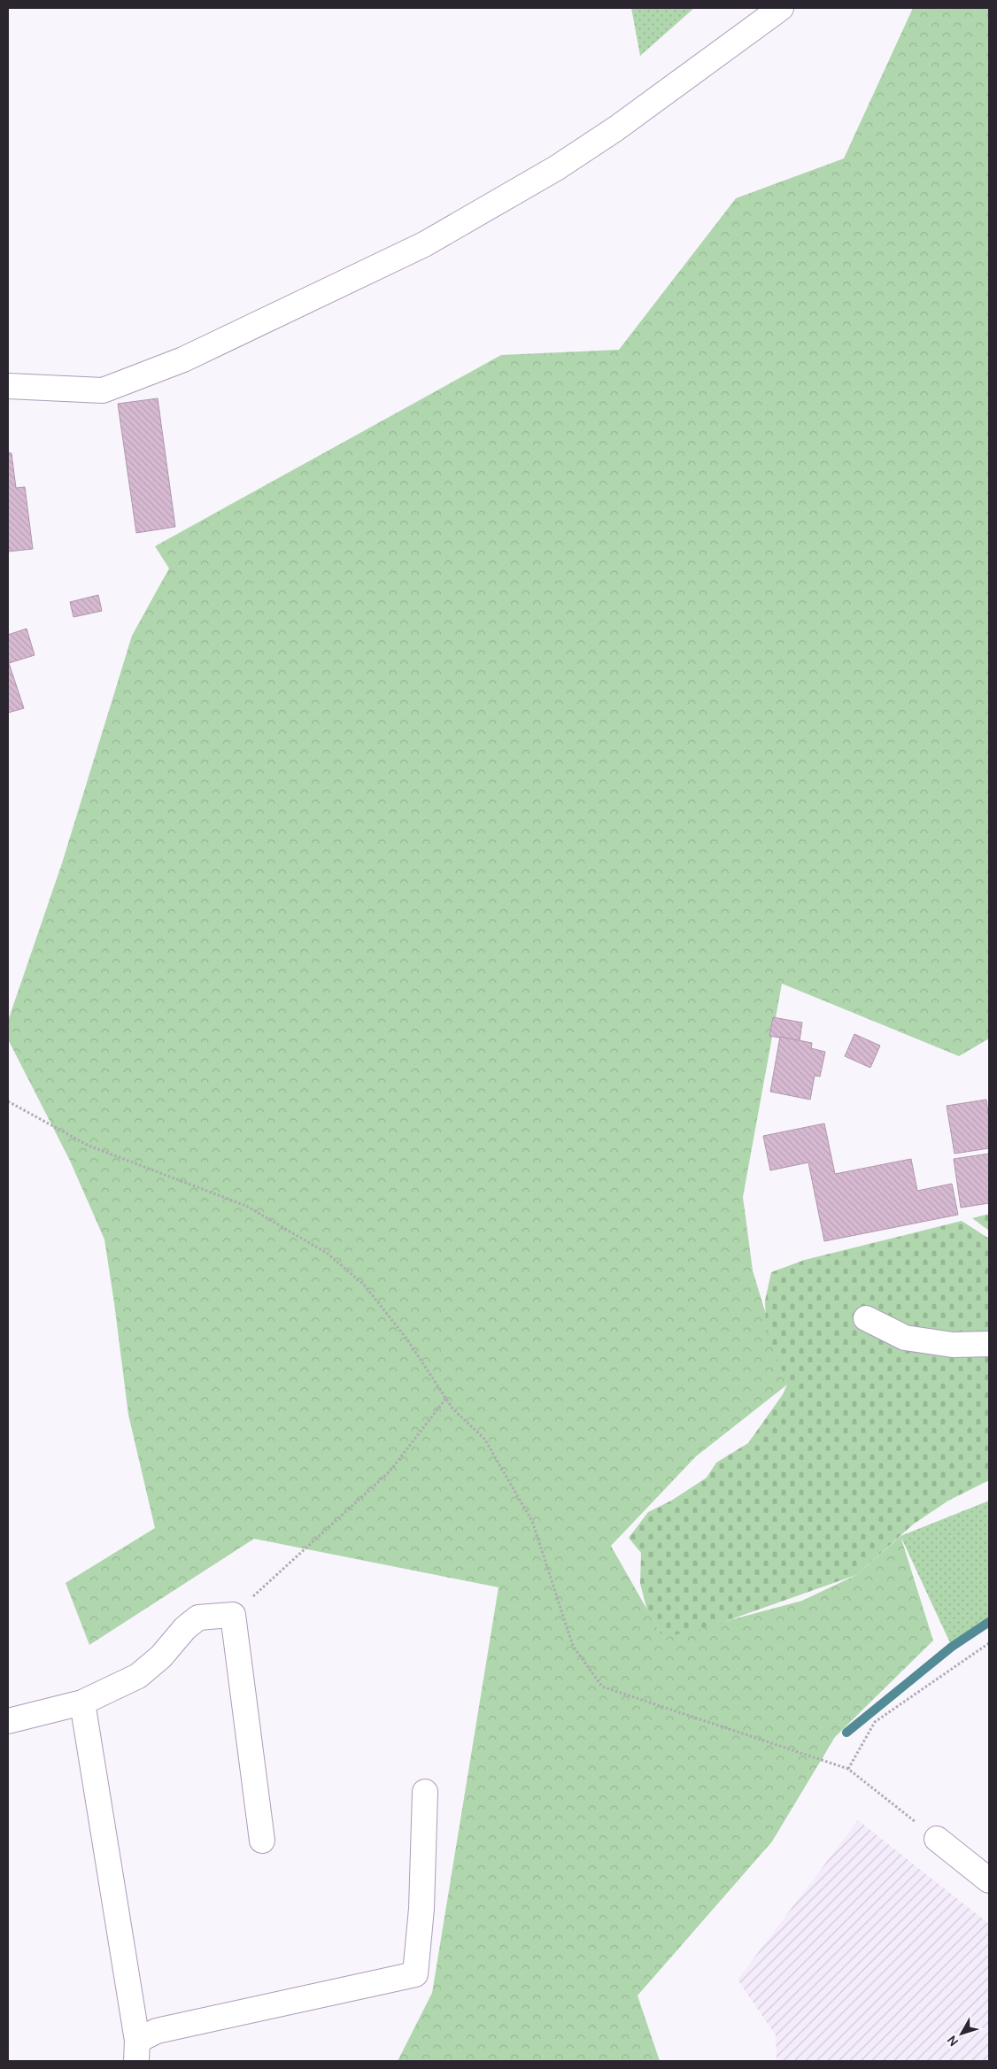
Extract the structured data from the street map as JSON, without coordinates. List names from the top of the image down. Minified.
{"north":"bottom left"}
